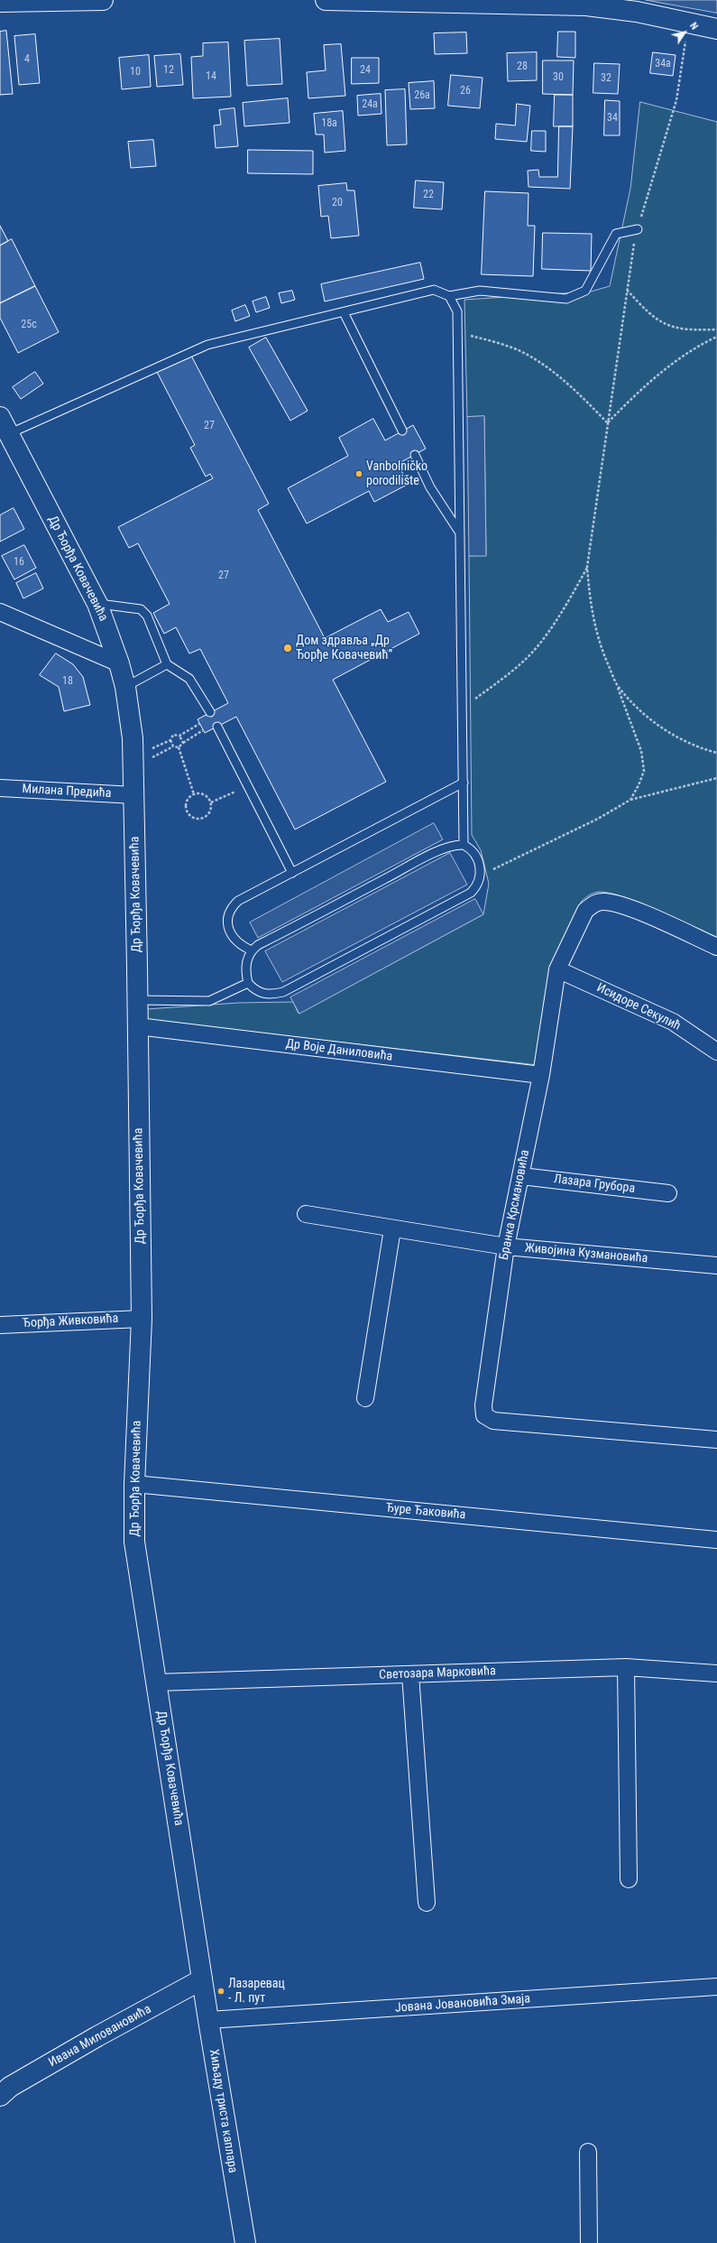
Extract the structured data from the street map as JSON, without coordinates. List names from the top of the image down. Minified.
{"streets":{"main road":["Др Ђорђа Ковачевића","Ивана Миловановића","Хиљаду триста каплара"],"street":["Милана Предића","Исидоре Секулић","Др Воје Даниловића","Лазара Грубора","Бранка Крсмановића","Живојина Кузмановића","Ђорђа Живковића","Ђуре Ђаковића","Светозара Марковића","Јована Јовановића Змаја"]},"crossings":[["Др Ђорђа Ковачевића","Милана Предића"],["Др Ђорђа Ковачевића","Др Воје Даниловића"],["Др Ђорђа Ковачевића","Ђорђа Живковића"],["Др Ђорђа Ковачевића","Ђуре Ђаковића"],["Др Ђорђа Ковачевића","Светозара Марковића"],["Др Ђорђа Ковачевића","Ивана Миловановића"],["Др Ђорђа Ковачевића","Хиљаду триста каплара"],["Исидоре Секулић","Бранка Крсмановића"],["Др Воје Даниловића","Бранка Крсмановића"],["Лазара Грубора","Бранка Крсмановића"],["Бранка Крсмановића","Живојина Кузмановића"],["Јована Јовановића Змаја","Хиљаду триста каплара"],["Ивана Миловановића","Хиљаду триста каплара"]],"places":["Vanbolničko porodilište","Дом здравља „Др Ђорђе Ковачевић”","Лазаревац - Л. пут"],"house_numbers":["4","34a","28","12","24","10","14","30","32","26","26a","24a","34","18a","22","20","25c","27","16","27","18"],"north":"top right"}
